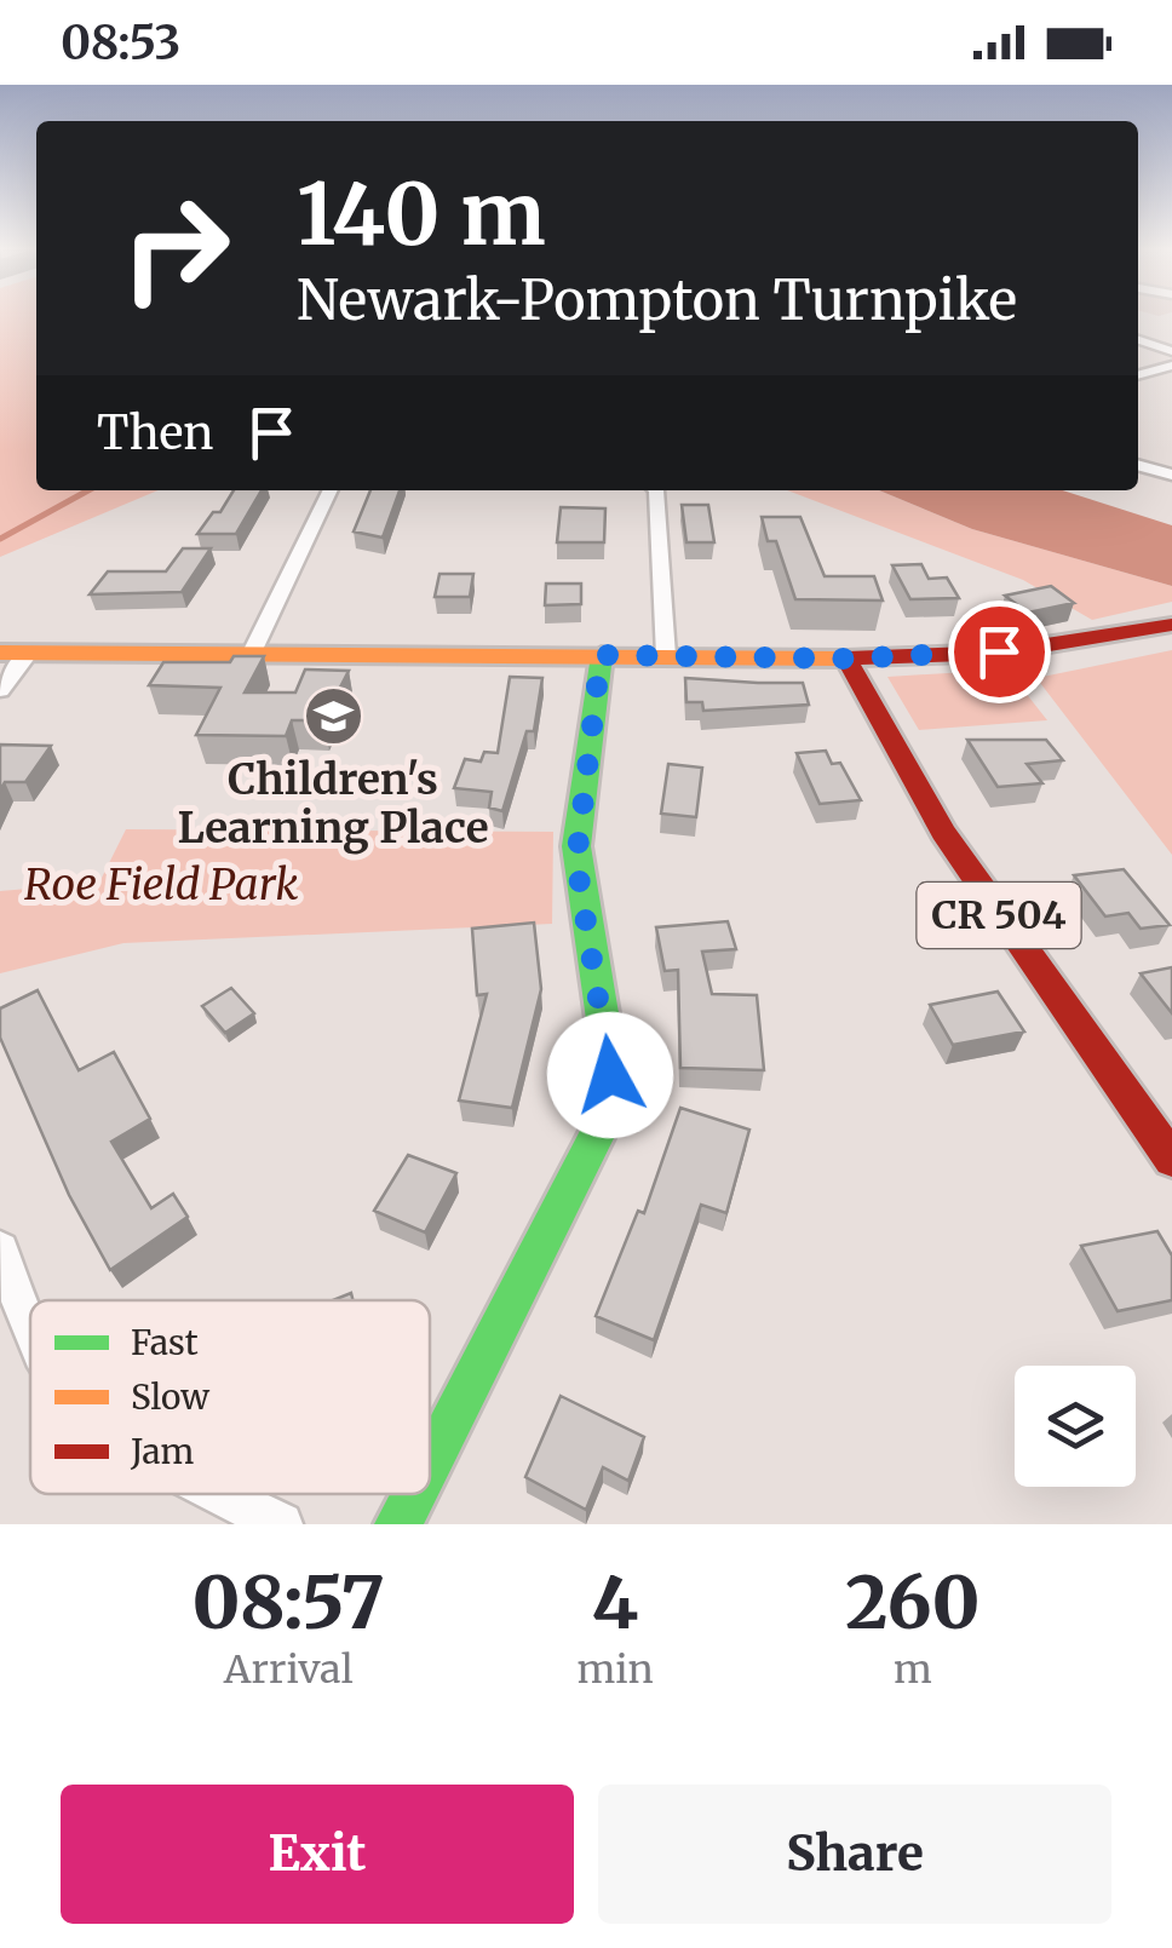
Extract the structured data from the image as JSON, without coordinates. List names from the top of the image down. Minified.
{"streets":{"main road":["CR 504"]},"parks":["Roe Field Park"],"places":{"school or university":["Children's Learning Place"]},"legend":["Fast","Slow","Jam"],"page":{"status":"08:53","turn":["140 m","Newark-Pompton Turnpike"],"then":"Then","eta":["08:57","Arrival","4","min","260","m"],"buttons":["Exit","Share"]}}
